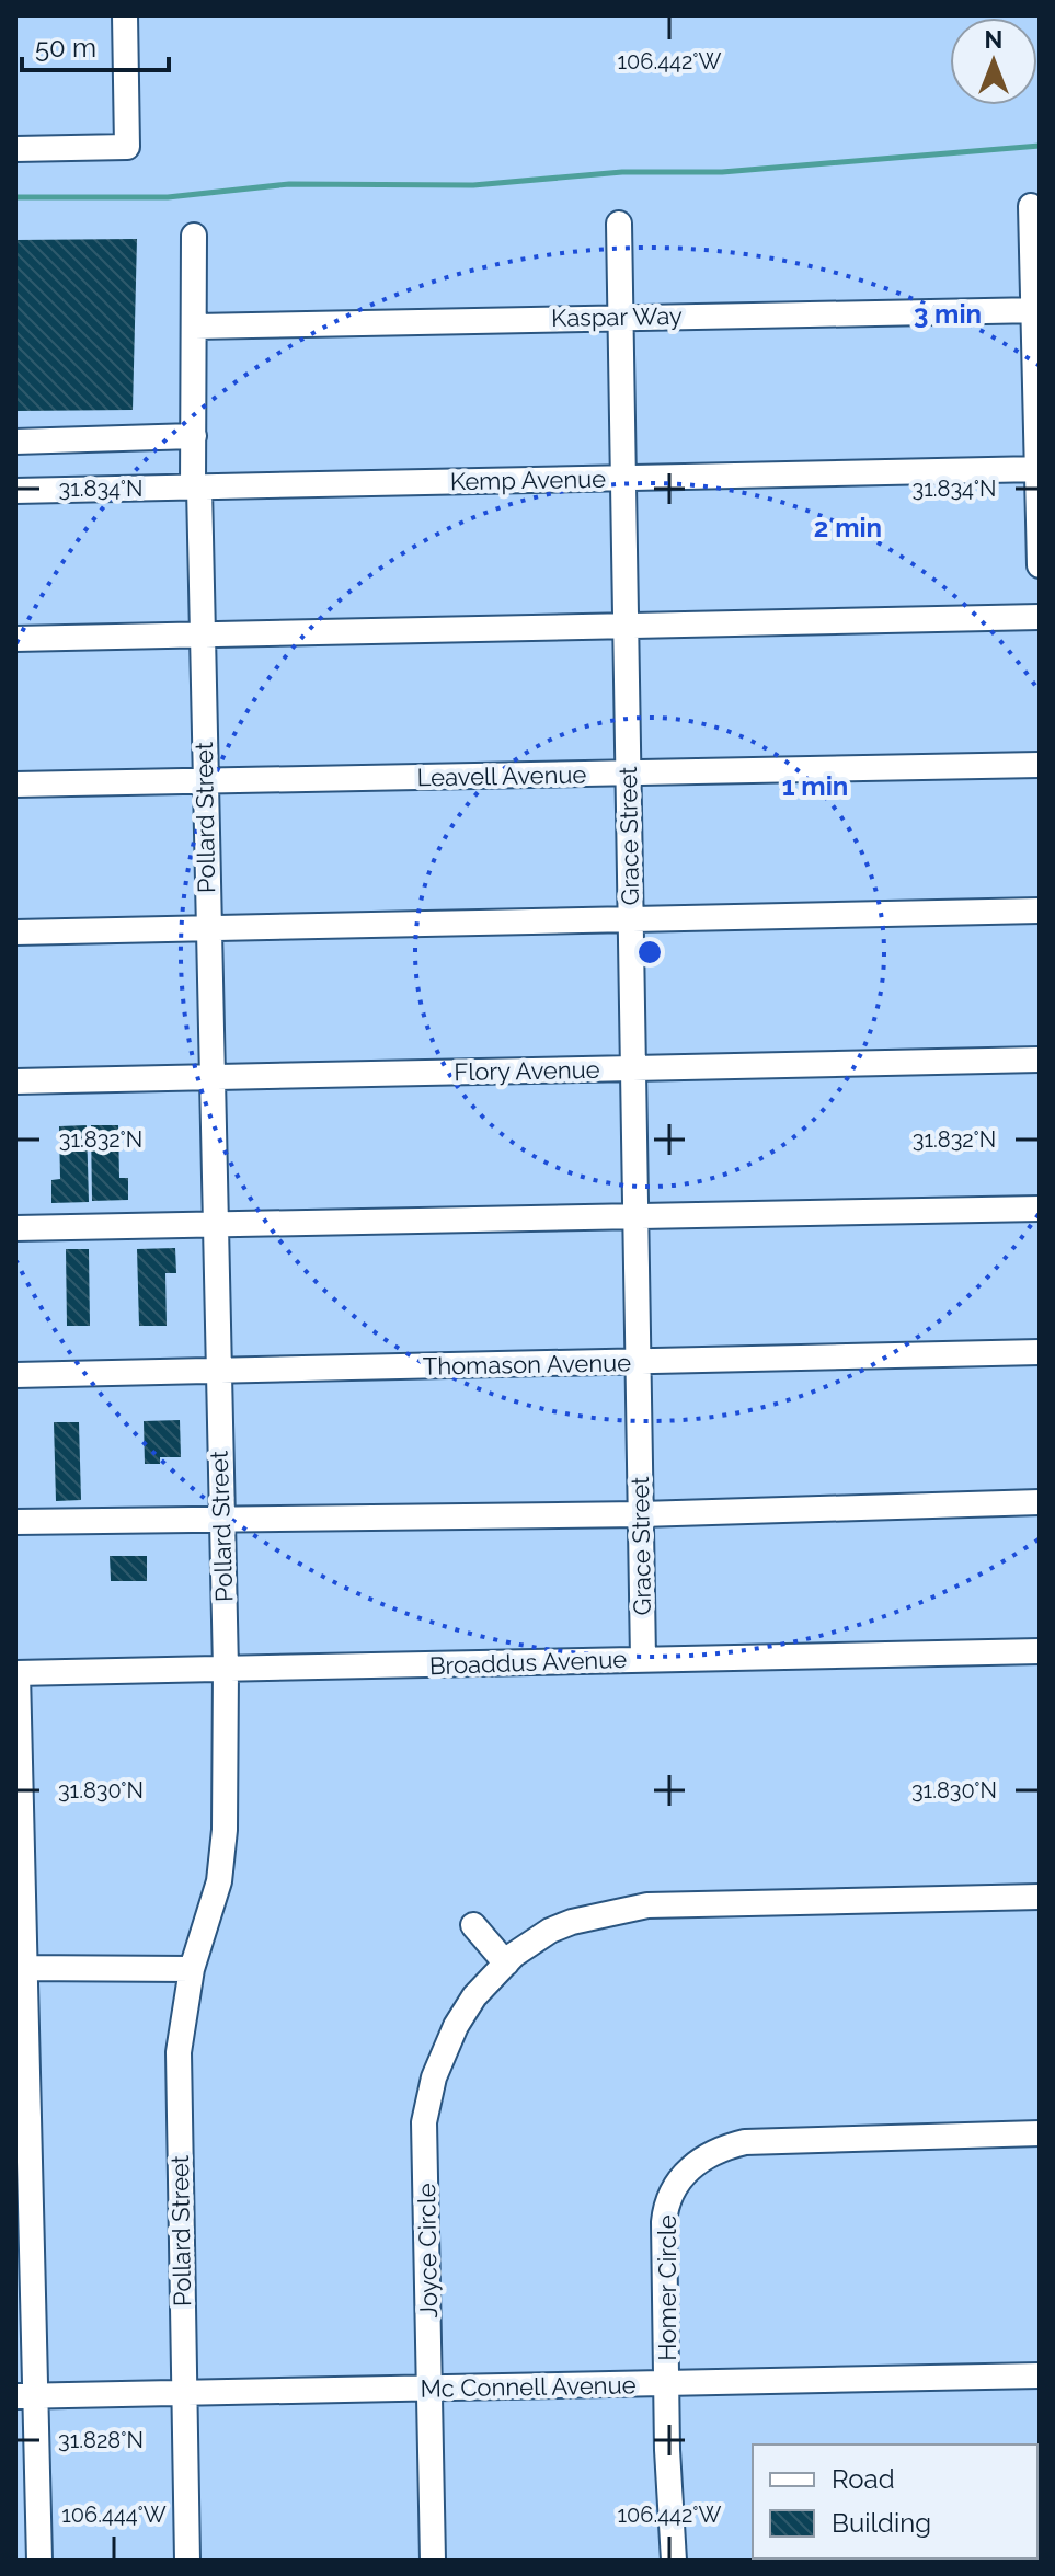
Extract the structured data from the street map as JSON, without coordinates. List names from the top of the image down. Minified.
{"streets":{"street":["Kaspar Way","Kemp Avenue","Leavell Avenue","Pollard Street","Grace Street","Flory Avenue","Thomason Avenue","Broaddus Avenue","Joyce Circle","Homer Circle","Mc Connell Avenue"]},"crossings":[["Kaspar Way","Pollard Street"],["Kaspar Way","Grace Street"],["Kemp Avenue","Pollard Street"],["Kemp Avenue","Grace Street"],["Leavell Avenue","Pollard Street"],["Leavell Avenue","Grace Street"],["Pollard Street","Flory Avenue"],["Pollard Street","Thomason Avenue"],["Pollard Street","Broaddus Avenue"],["Pollard Street","Mc Connell Avenue"],["Grace Street","Flory Avenue"],["Grace Street","Thomason Avenue"],["Grace Street","Broaddus Avenue"],["Joyce Circle","Mc Connell Avenue"],["Homer Circle","Mc Connell Avenue"]],"legend":["Road","Building"],"scale_bar":"50 m","north":"top","coordinates":["106.442°W","31.834°N","31.832°N","31.830°N","31.828°N","106.444°W"],"rings":["3 min","2 min","1 min"]}
